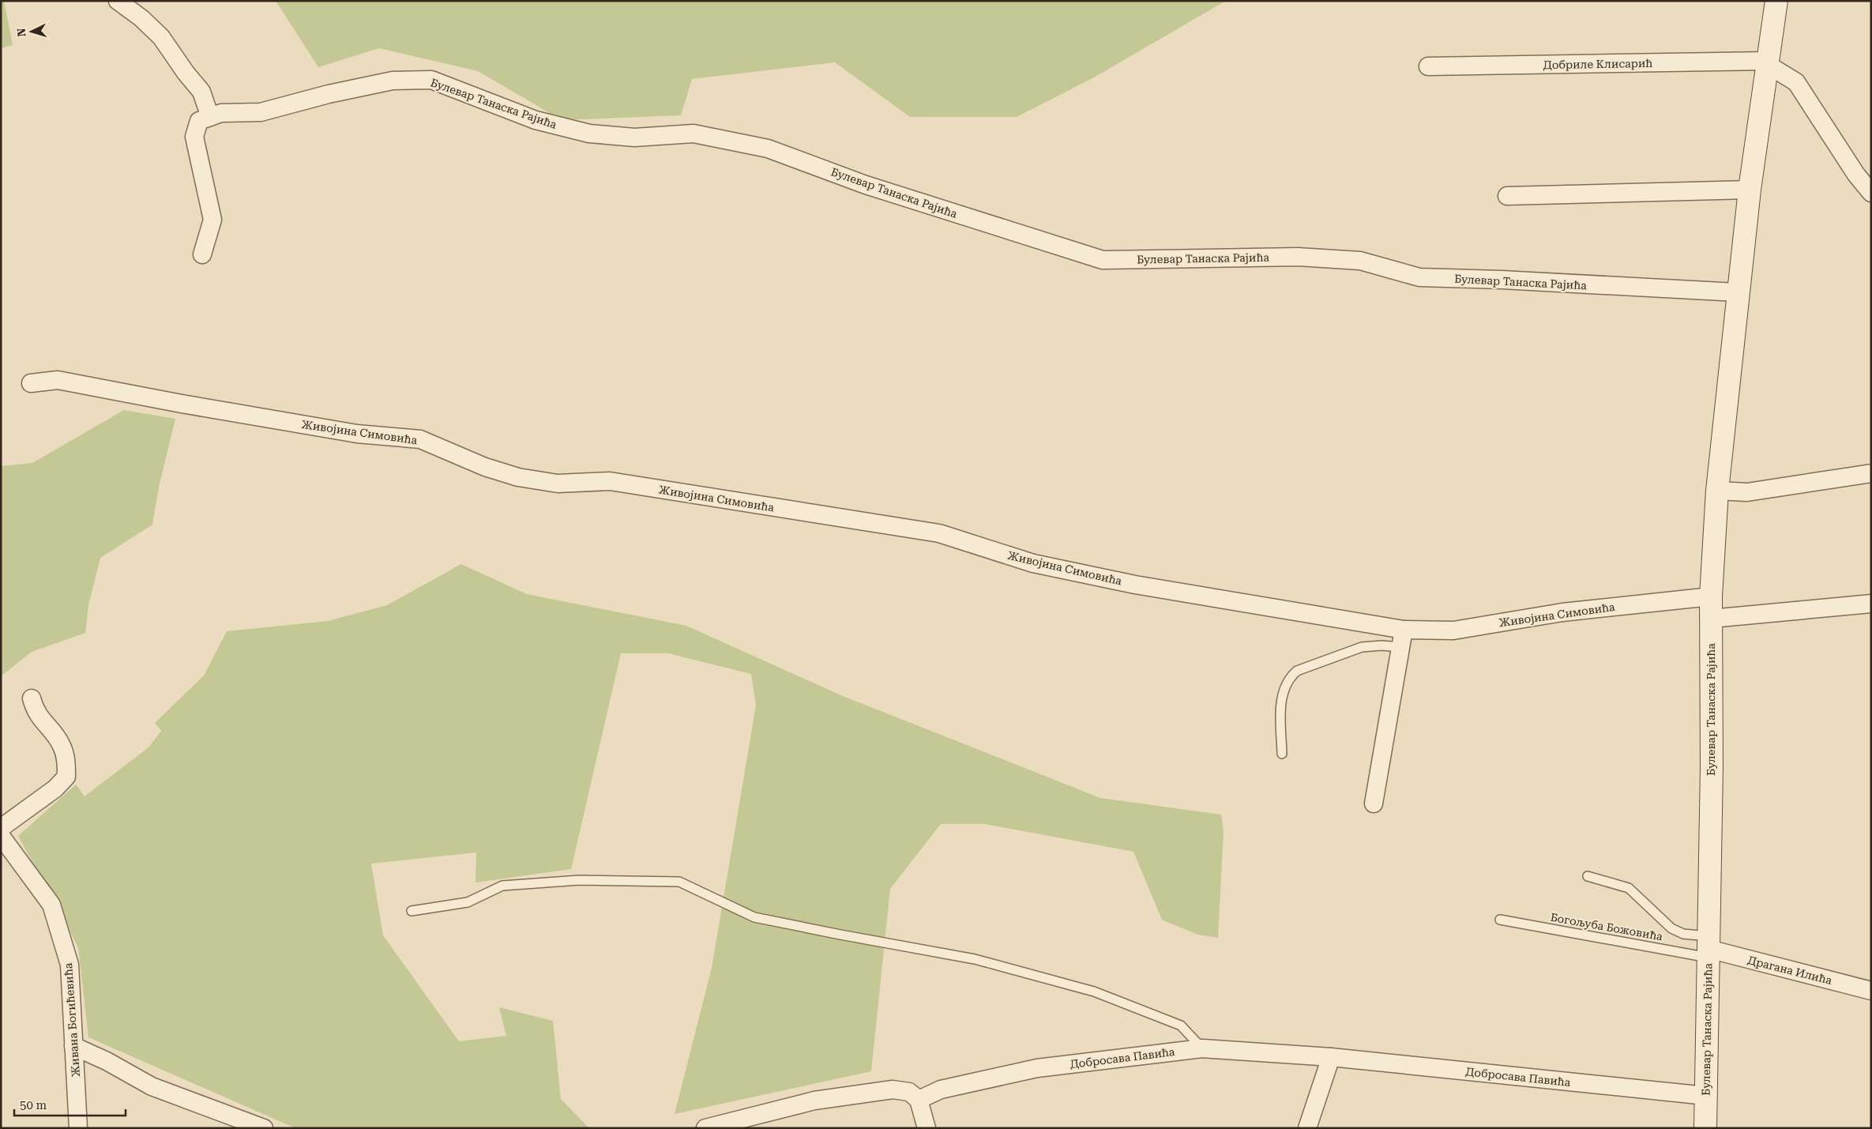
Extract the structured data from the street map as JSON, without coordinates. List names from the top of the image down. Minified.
{"streets":{"main road":["Булевар Танаска Рајића"],"street":["Добриле Клисарић","Живојина Симовића","Драгана Илића","Живана Богићевића","Добросава Павића"],"lane":["Богољуба Божовића"]},"crossings":[["Добриле Клисарић","Булевар Танаска Рајића"],["Булевар Танаска Рајића","Живојина Симовића"],["Булевар Танаска Рајића","Богољуба Божовића"],["Булевар Танаска Рајића","Драгана Илића"],["Булевар Танаска Рајића","Добросава Павића"],["Богољуба Божовића","Драгана Илића"]],"scale_bar":"50 m","north":"left"}
